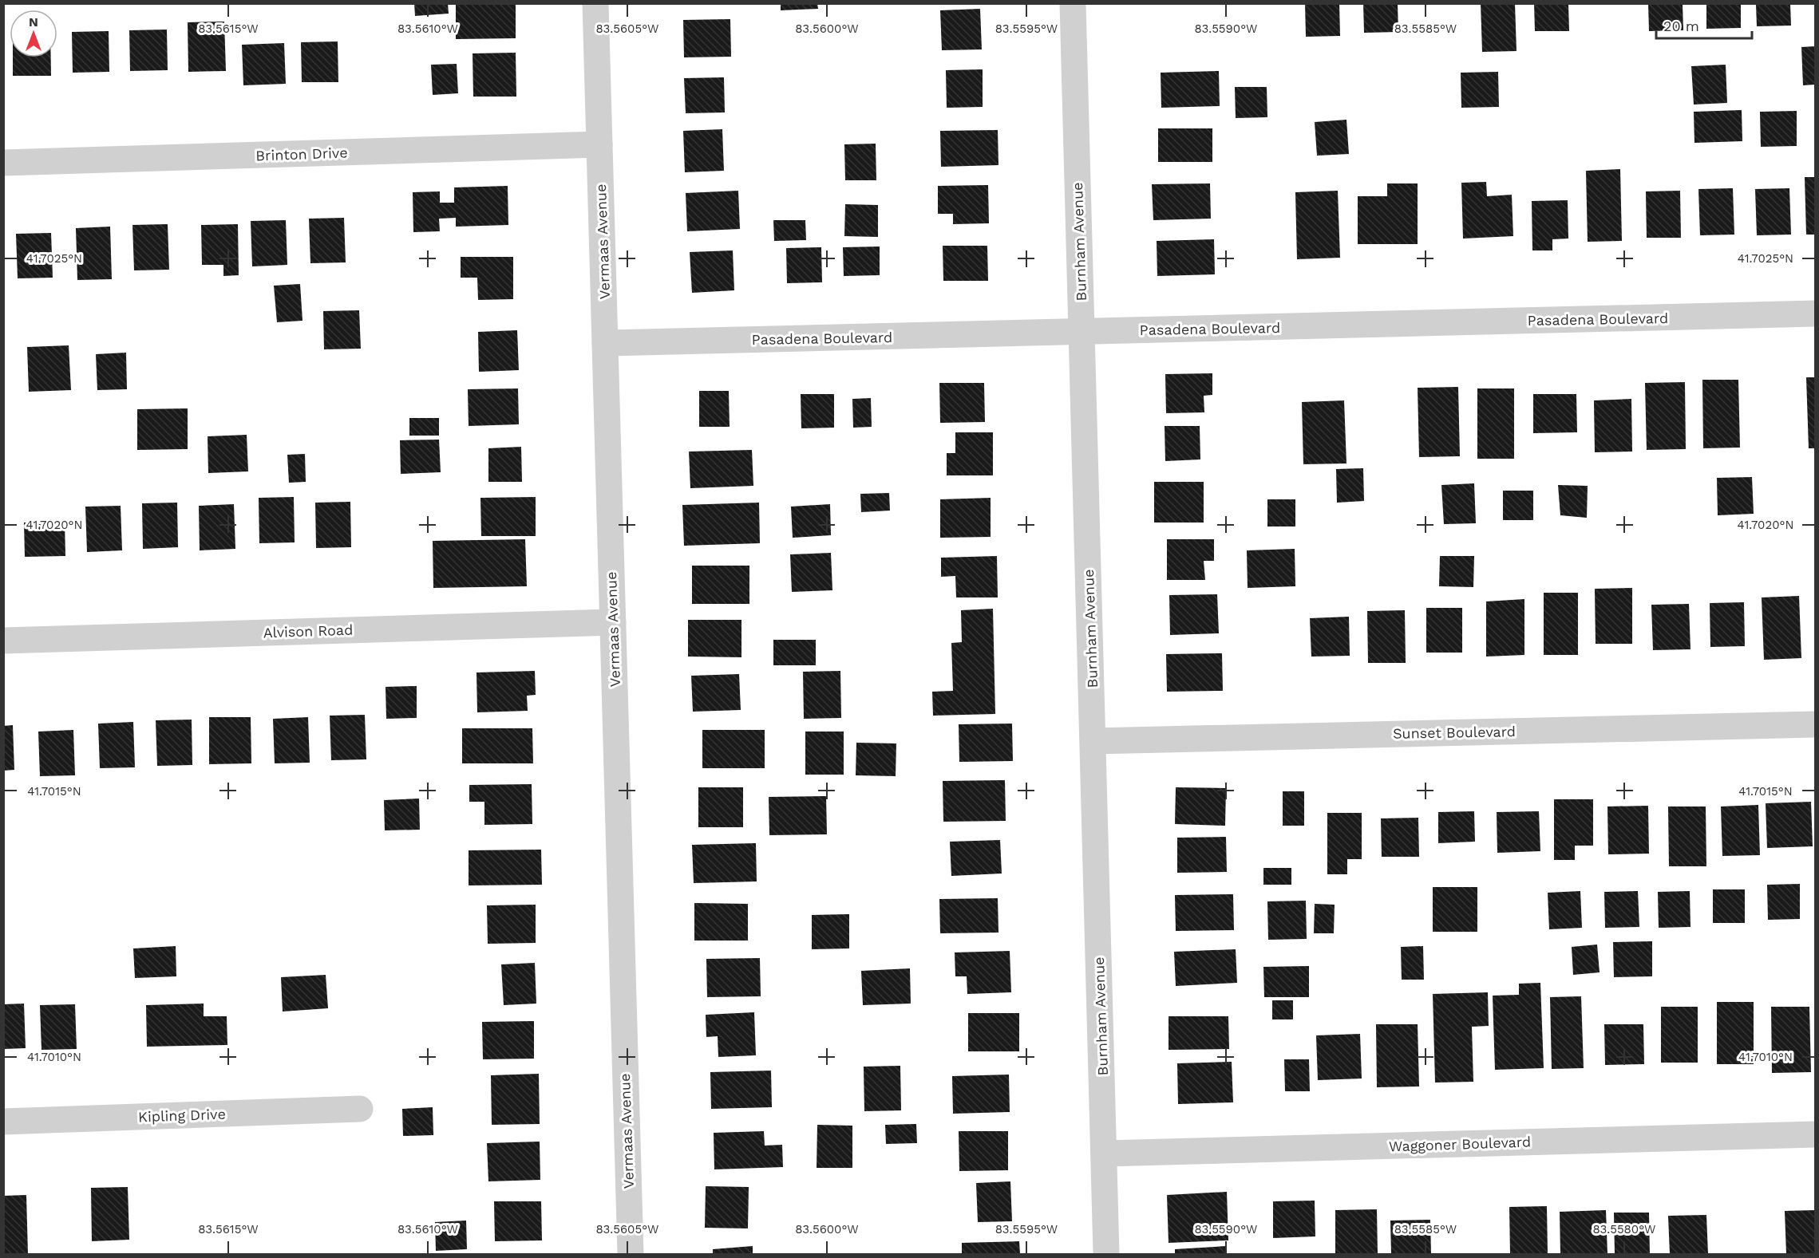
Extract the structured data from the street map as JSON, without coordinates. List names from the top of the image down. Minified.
{"streets":{"street":["Brinton Drive","Vermaas Avenue","Burnham Avenue","Pasadena Boulevard","Alvison Road","Sunset Boulevard","Kipling Drive","Waggoner Boulevard"]},"crossings":[["Brinton Drive","Vermaas Avenue"],["Vermaas Avenue","Pasadena Boulevard"],["Vermaas Avenue","Alvison Road"],["Burnham Avenue","Pasadena Boulevard"],["Burnham Avenue","Sunset Boulevard"],["Burnham Avenue","Waggoner Boulevard"]],"scale_bar":"20 m","north":"top","coordinates":["83.5615°W","83.5610°W","83.5605°W","83.5600°W","83.5595°W","83.5590°W","83.5585°W","41.7025°N","41.7020°N","41.7015°N","41.7010°N","83.5580°W"]}
